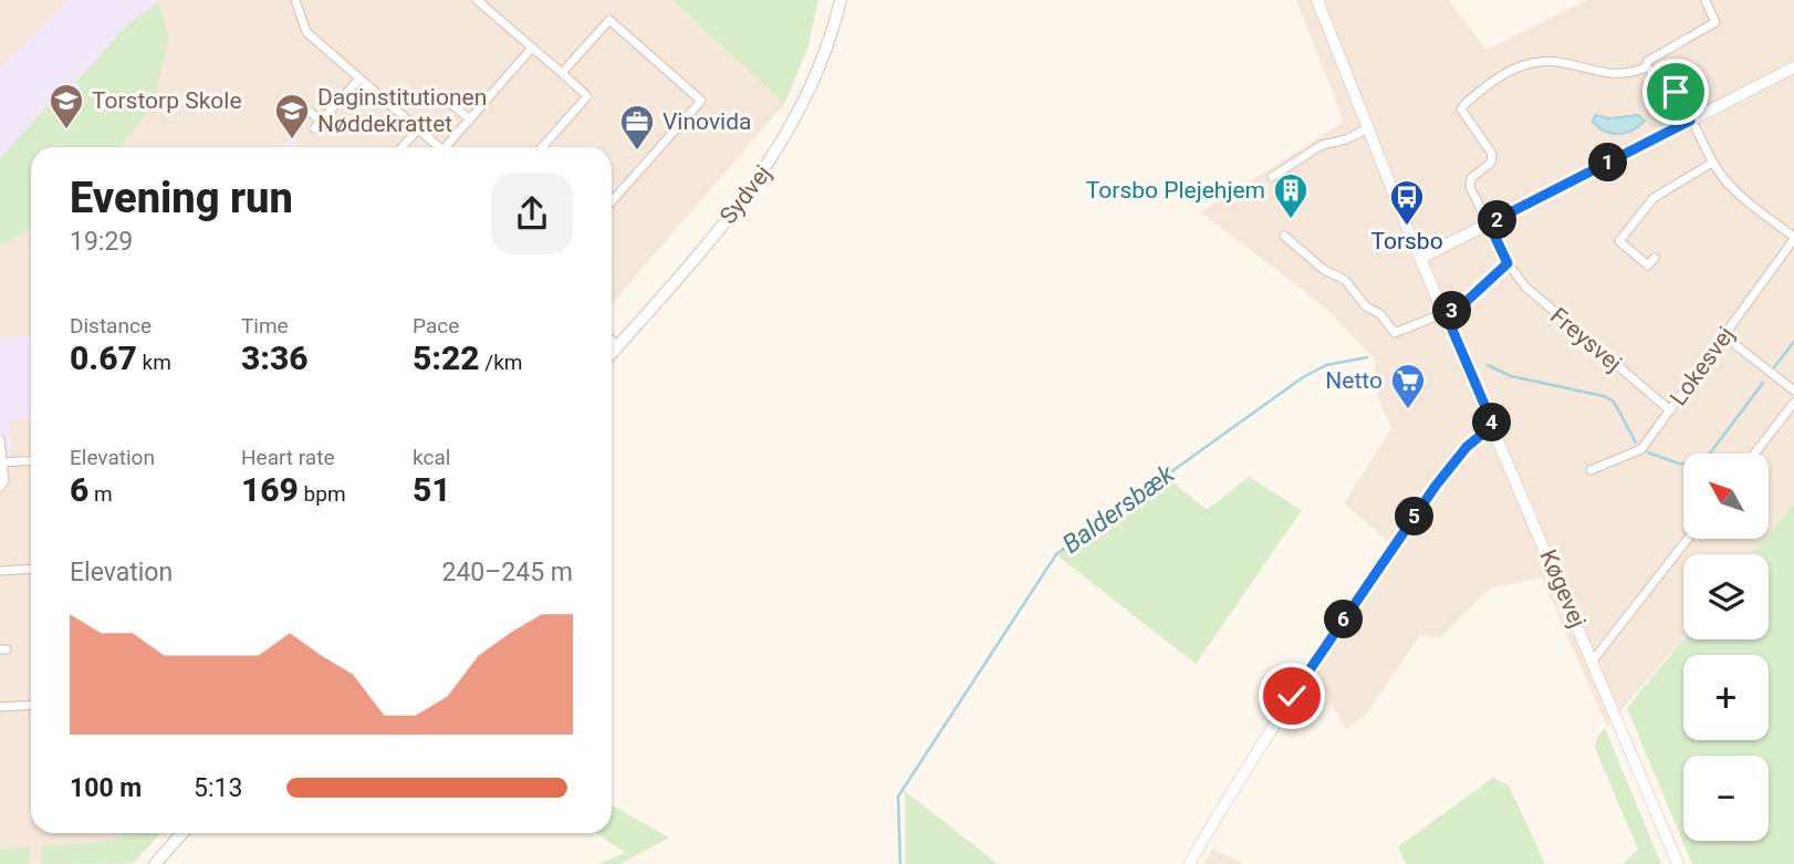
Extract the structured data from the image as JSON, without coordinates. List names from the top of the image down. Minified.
{"streets":{"main road":["Sydvej"],"street":["Freysvej","Lokesvej","Køgevej"]},"crossings":[["Freysvej","Lokesvej"]],"water":["Baldersbæk"],"places":{"school or university":["Torstorp Skole","Daginstitutionen Nøddekrattet"],"office":["Vinovida"],"building":["Torsbo Plejehjem"],"bus stop":["Torsbo"],"supermarket":["Netto"]},"north":"top left","page":{"pins":["1","2","3","4","5","6"],"heading":["Evening run","19:29"],"stats":[["Distance","0.67 km"],["Time","3:36"],["Pace","5:22 /km"],["Elevation","6 m"],["Heart rate","169 bpm"],["kcal","51"]],"map_buttons":["+","−"],"chart":["Elevation","240–245 m"],"list":[{"name":"100 m","note":"5:13"}]}}
